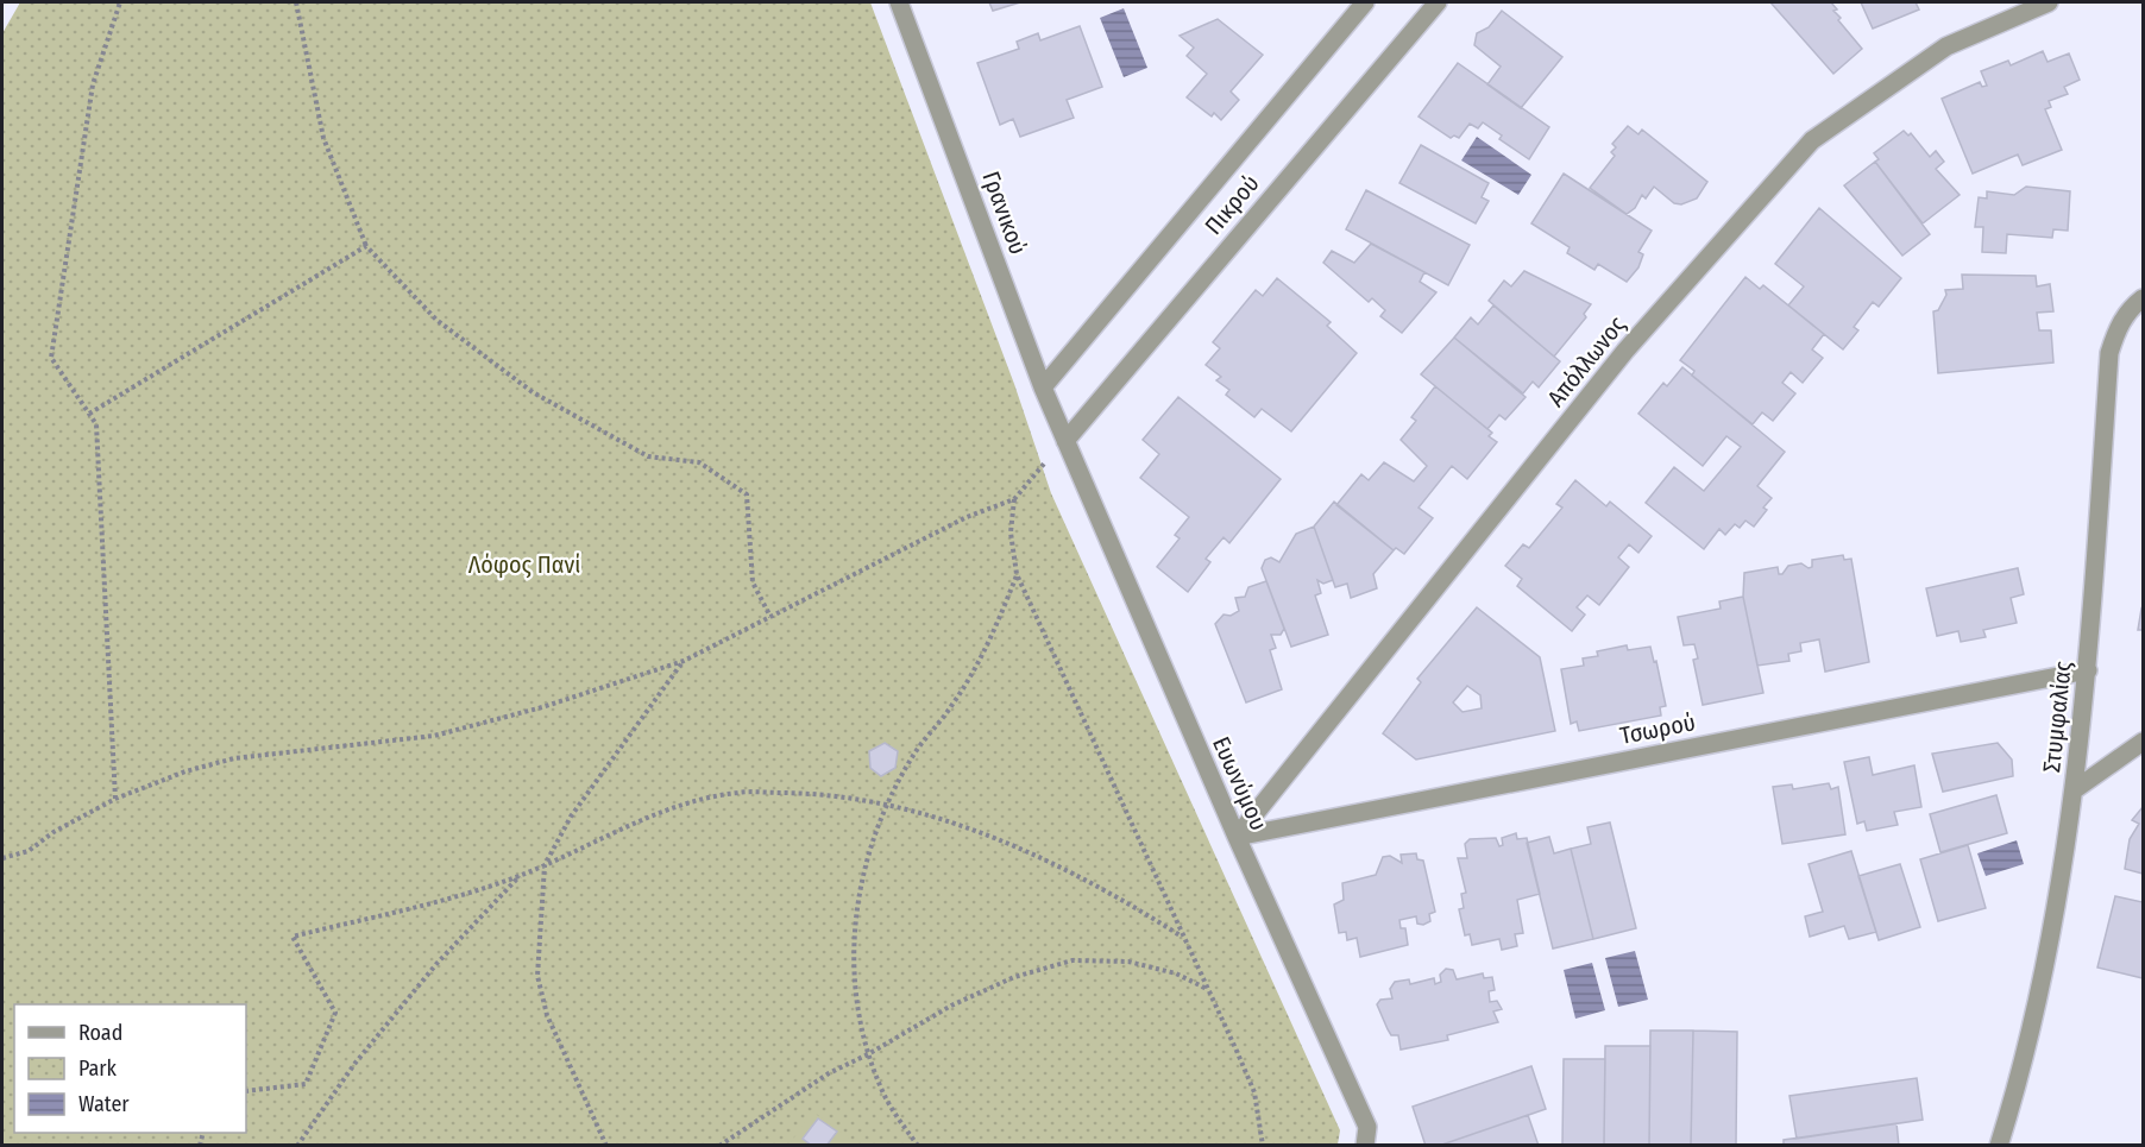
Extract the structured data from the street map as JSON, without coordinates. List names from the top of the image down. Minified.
{"streets":{"street":["Πικρού","Γρανικού","Απόλλωνος","Στυμφαλίας","Τσωρού","Ευωνύμου"]},"crossings":[["Πικρού","Γρανικού"],["Πικρού","Ευωνύμου"],["Γρανικού","Ευωνύμου"],["Απόλλωνος","Τσωρού"],["Απόλλωνος","Ευωνύμου"],["Στυμφαλίας","Τσωρού"],["Τσωρού","Ευωνύμου"]],"parks":["Λόφος Πανί"],"legend":["Road","Park","Water"]}
